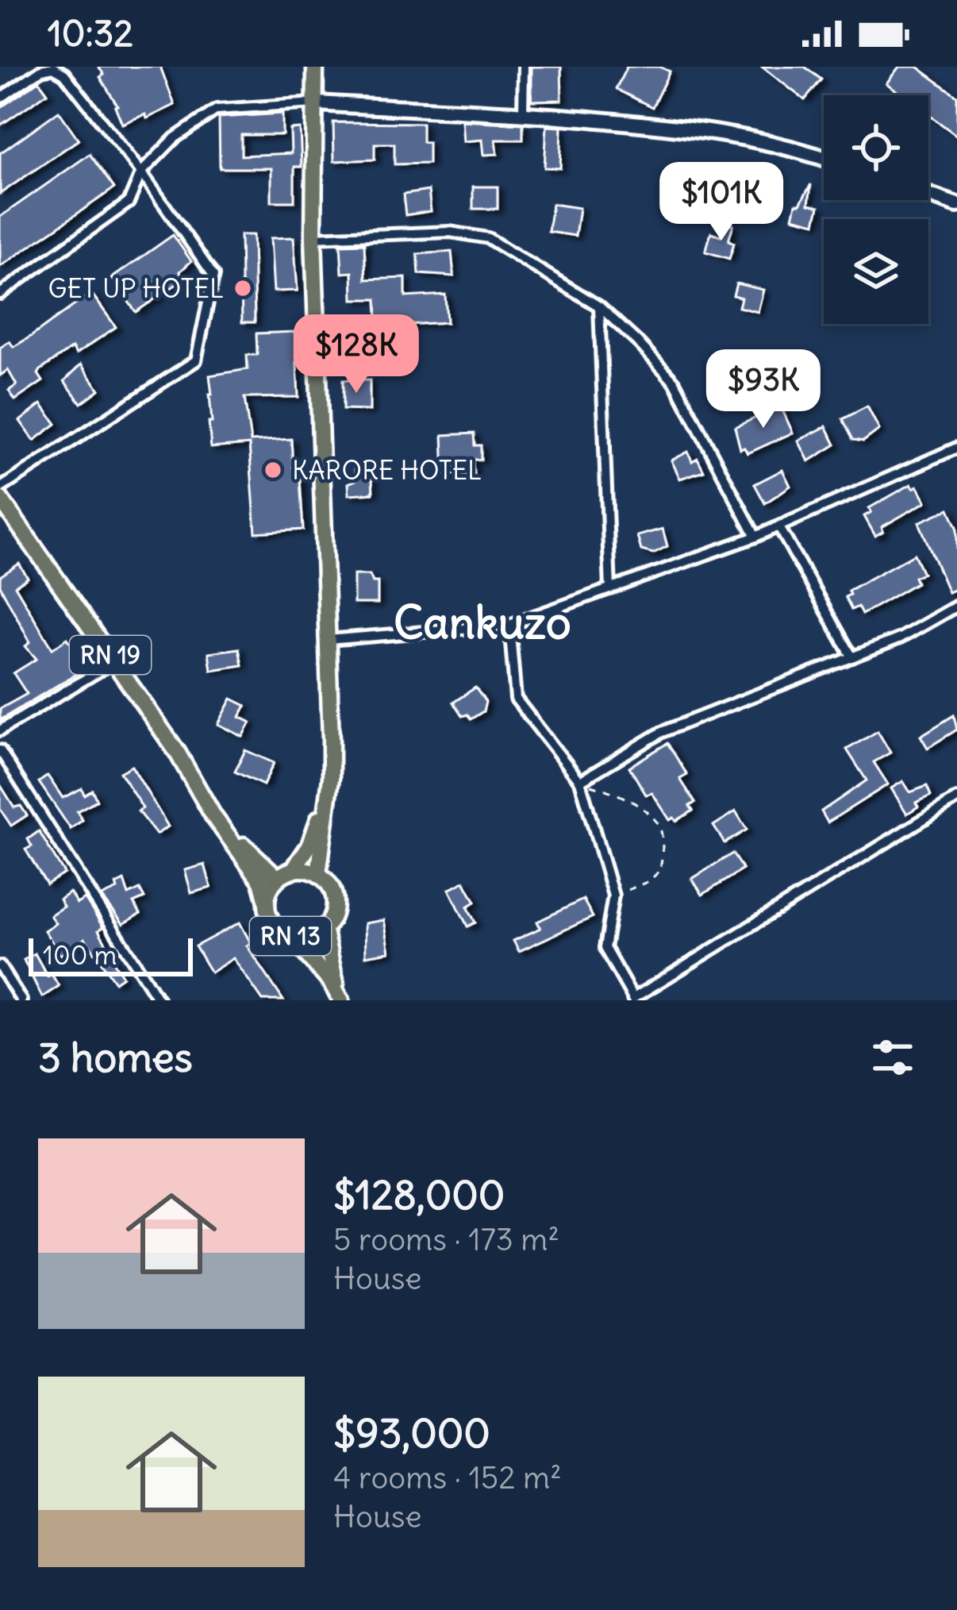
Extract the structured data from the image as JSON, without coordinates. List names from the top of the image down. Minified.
{"streets":{"main road":["RN 19","RN 13"]},"crossings":[["RN 19","RN 13"]],"districts":["Cankuzo"],"places":["GET UP HOTEL","KARORE HOTEL"],"scale_bar":"100 m","page":{"status":"10:32","price":["$101K","$128K","$93K"],"scale":"100 m","heading":"3 homes","list":[{"name":"$128,000","note":"5 rooms · 173 m² · House"},{"name":"$93,000","note":"4 rooms · 152 m² · House"}]}}
